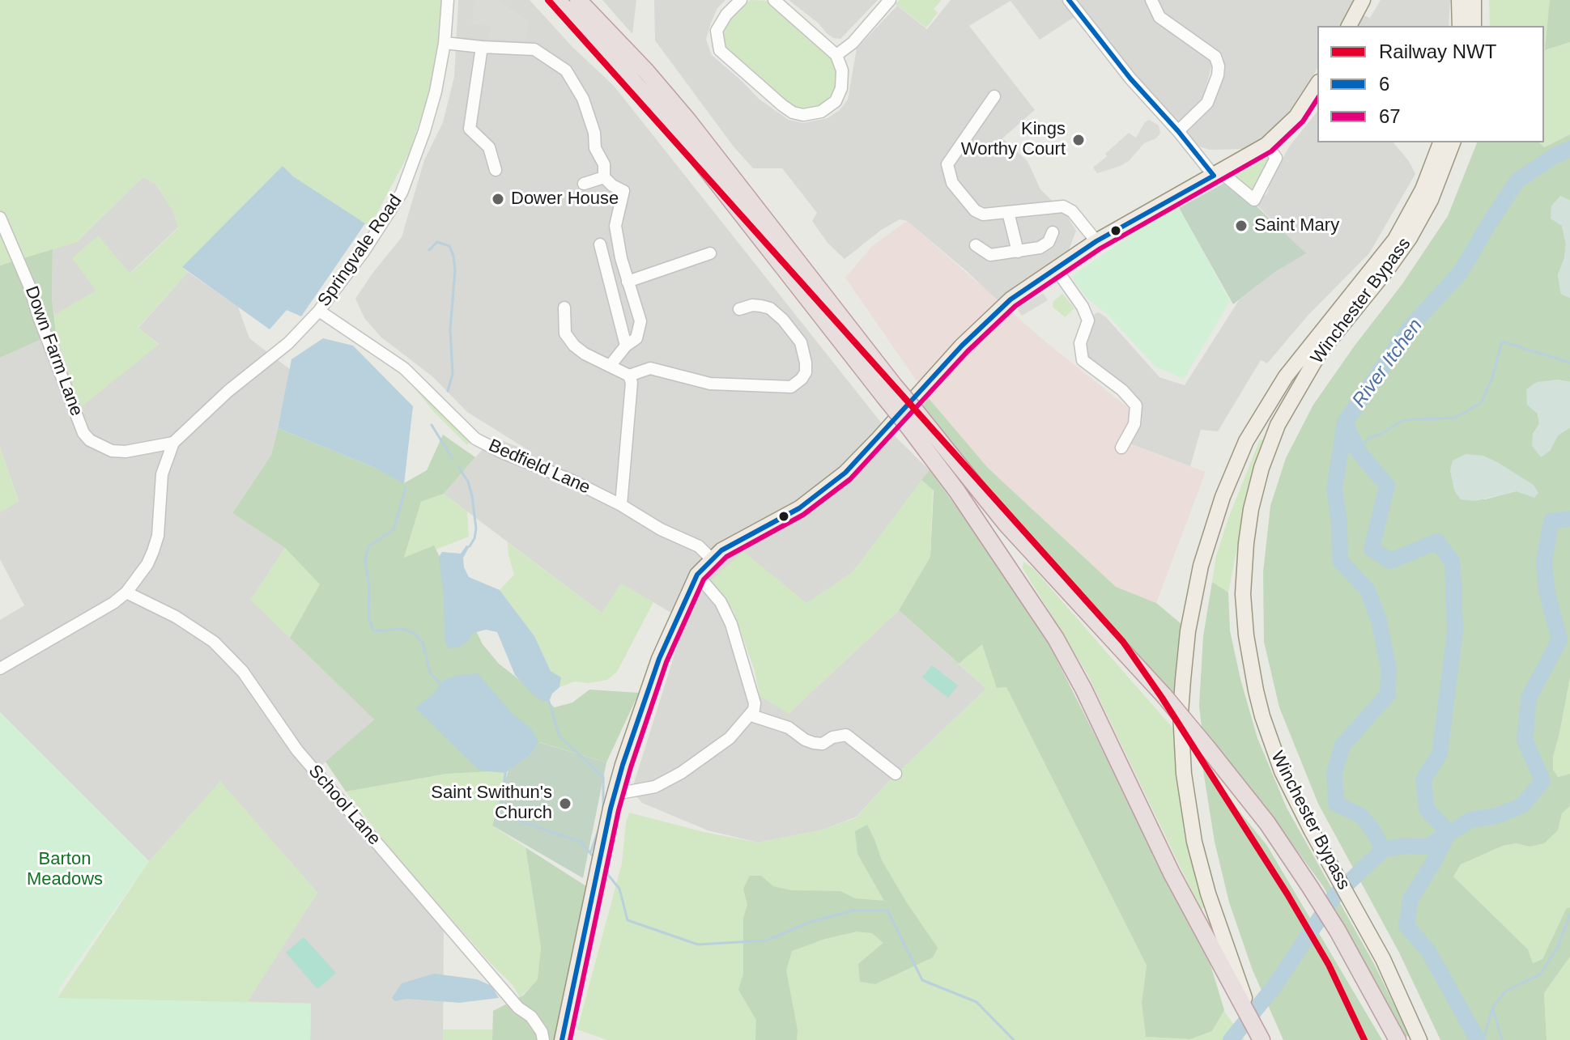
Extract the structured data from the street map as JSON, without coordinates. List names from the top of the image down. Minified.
{"streets":{"main road":["Winchester Bypass"],"street":["Springvale Road","Down Farm Lane","Bedfield Lane","School Lane"]},"crossings":[["Springvale Road","Down Farm Lane"],["Springvale Road","Bedfield Lane"]],"water":["River Itchen"],"parks":["Barton Meadows"],"places":["Kings Worthy Court","Dower House","Saint Mary","Saint Swithun's Church"],"lines":["rail line NWT","transit line 6","transit line 67"],"legend":["Railway NWT","6","67"]}
